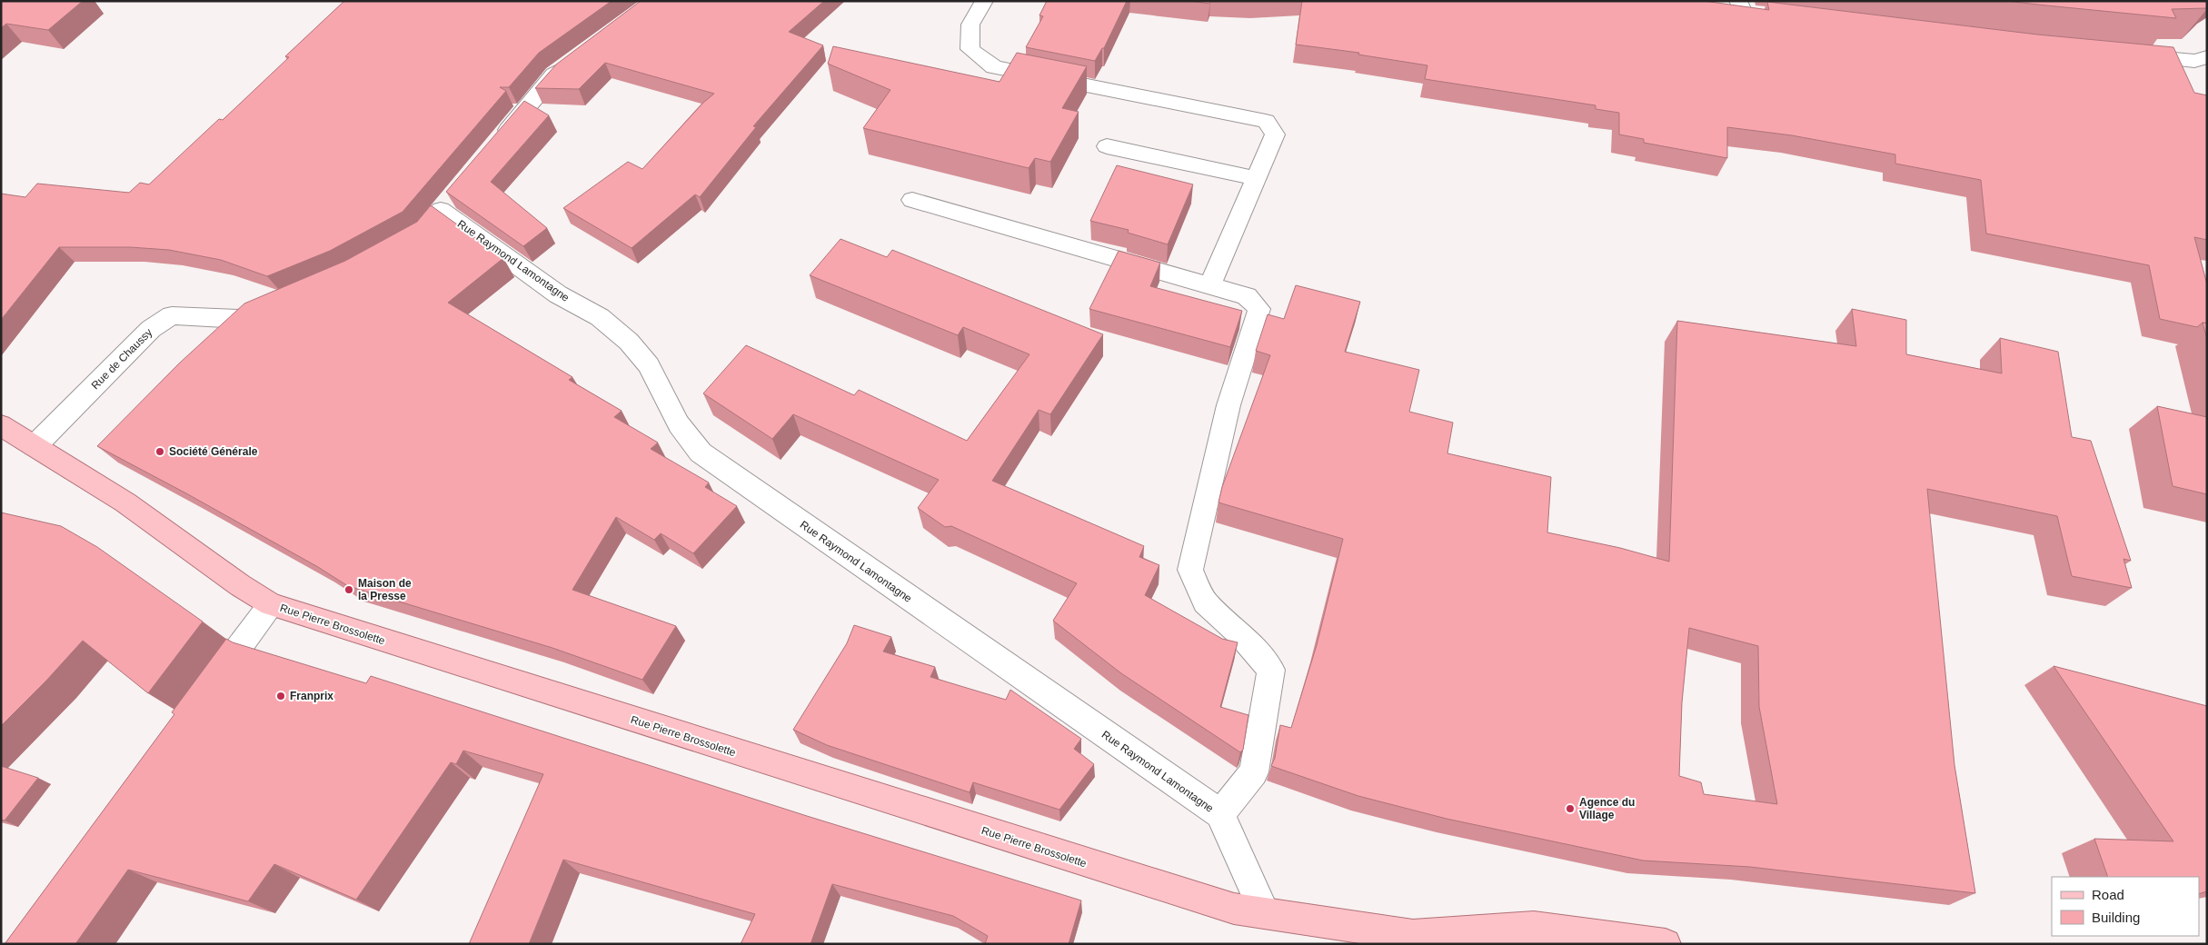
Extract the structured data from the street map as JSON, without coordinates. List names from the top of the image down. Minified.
{"streets":{"main road":["Rue Pierre Brossolette"],"street":["Rue Raymond Lamontagne","Rue de Chaussy"]},"crossings":[["Rue Raymond Lamontagne","Rue Pierre Brossolette"],["Rue de Chaussy","Rue Pierre Brossolette"]],"places":["Société Générale","Maison de la Presse","Franprix","Agence du Village"],"legend":["Road","Building"]}
